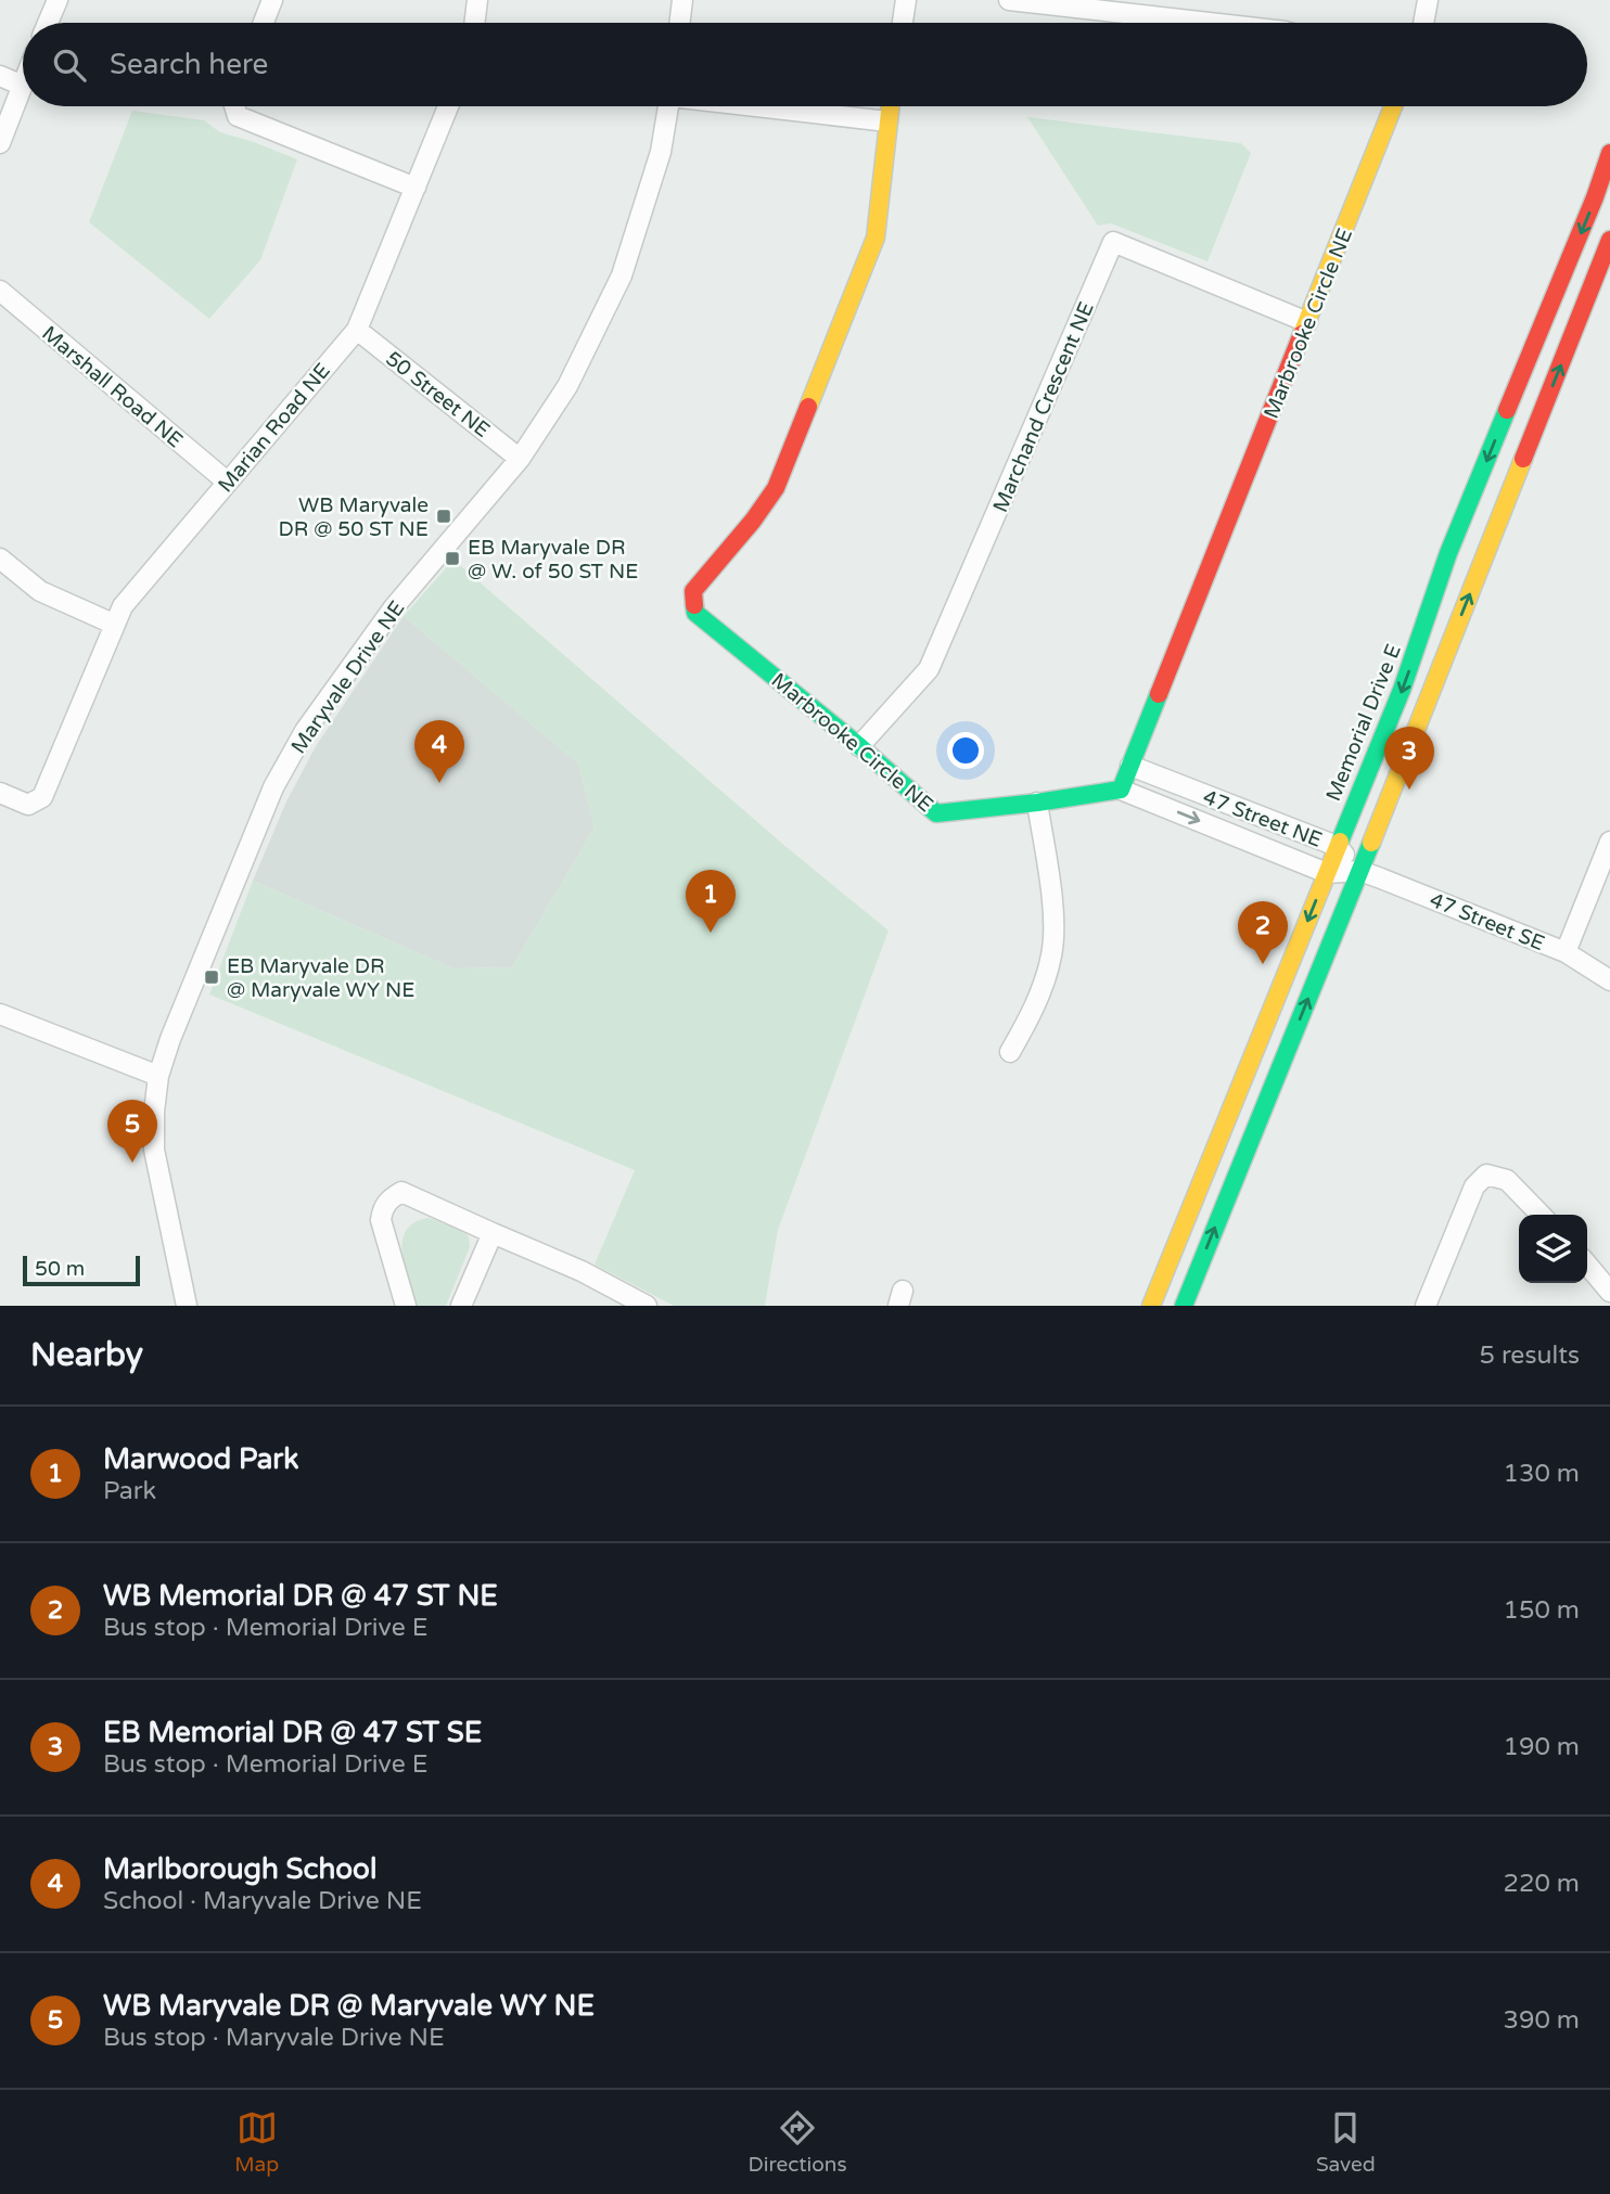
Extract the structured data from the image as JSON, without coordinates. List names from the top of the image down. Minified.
{"streets":{"main road":["Marbrooke Circle NE","Memorial Drive E"],"street":["Marshall Road NE","50 Street NE","Marchand Crescent NE","Marian Road NE","Maryvale Drive NE","47 Street NE","47 Street SE"]},"crossings":[["Marbrooke Circle NE","Marchand Crescent NE"],["Marbrooke Circle NE","47 Street NE"],["Marshall Road NE","Marian Road NE"],["50 Street NE","Marian Road NE"],["50 Street NE","Maryvale Drive NE"],["Memorial Drive E","47 Street NE"],["47 Street NE","47 Street SE"]],"places":{"transit":["WB Maryvale DR @ 50 ST NE","EB Maryvale DR @ W. of 50 ST NE","EB Maryvale DR @ Maryvale WY NE"]},"scale_bar":"50 m","page":{"search":"Search here","pins":["4","3","1","2","5"],"scale":"50 m","heading":["Nearby","5 results"],"list":[{"mark":"1","name":"Marwood Park","note":"Park","value":"130 m"},{"mark":"2","name":"WB Memorial DR @ 47 ST NE","note":"Bus stop · Memorial Drive E","value":"150 m"},{"mark":"3","name":"EB Memorial DR @ 47 ST SE","note":"Bus stop · Memorial Drive E","value":"190 m"},{"mark":"4","name":"Marlborough School","note":"School · Maryvale Drive NE","value":"220 m"},{"mark":"5","name":"WB Maryvale DR @ Maryvale WY NE","note":"Bus stop · Maryvale Drive NE","value":"390 m"}],"nav":["Map","Directions","Saved"]}}
